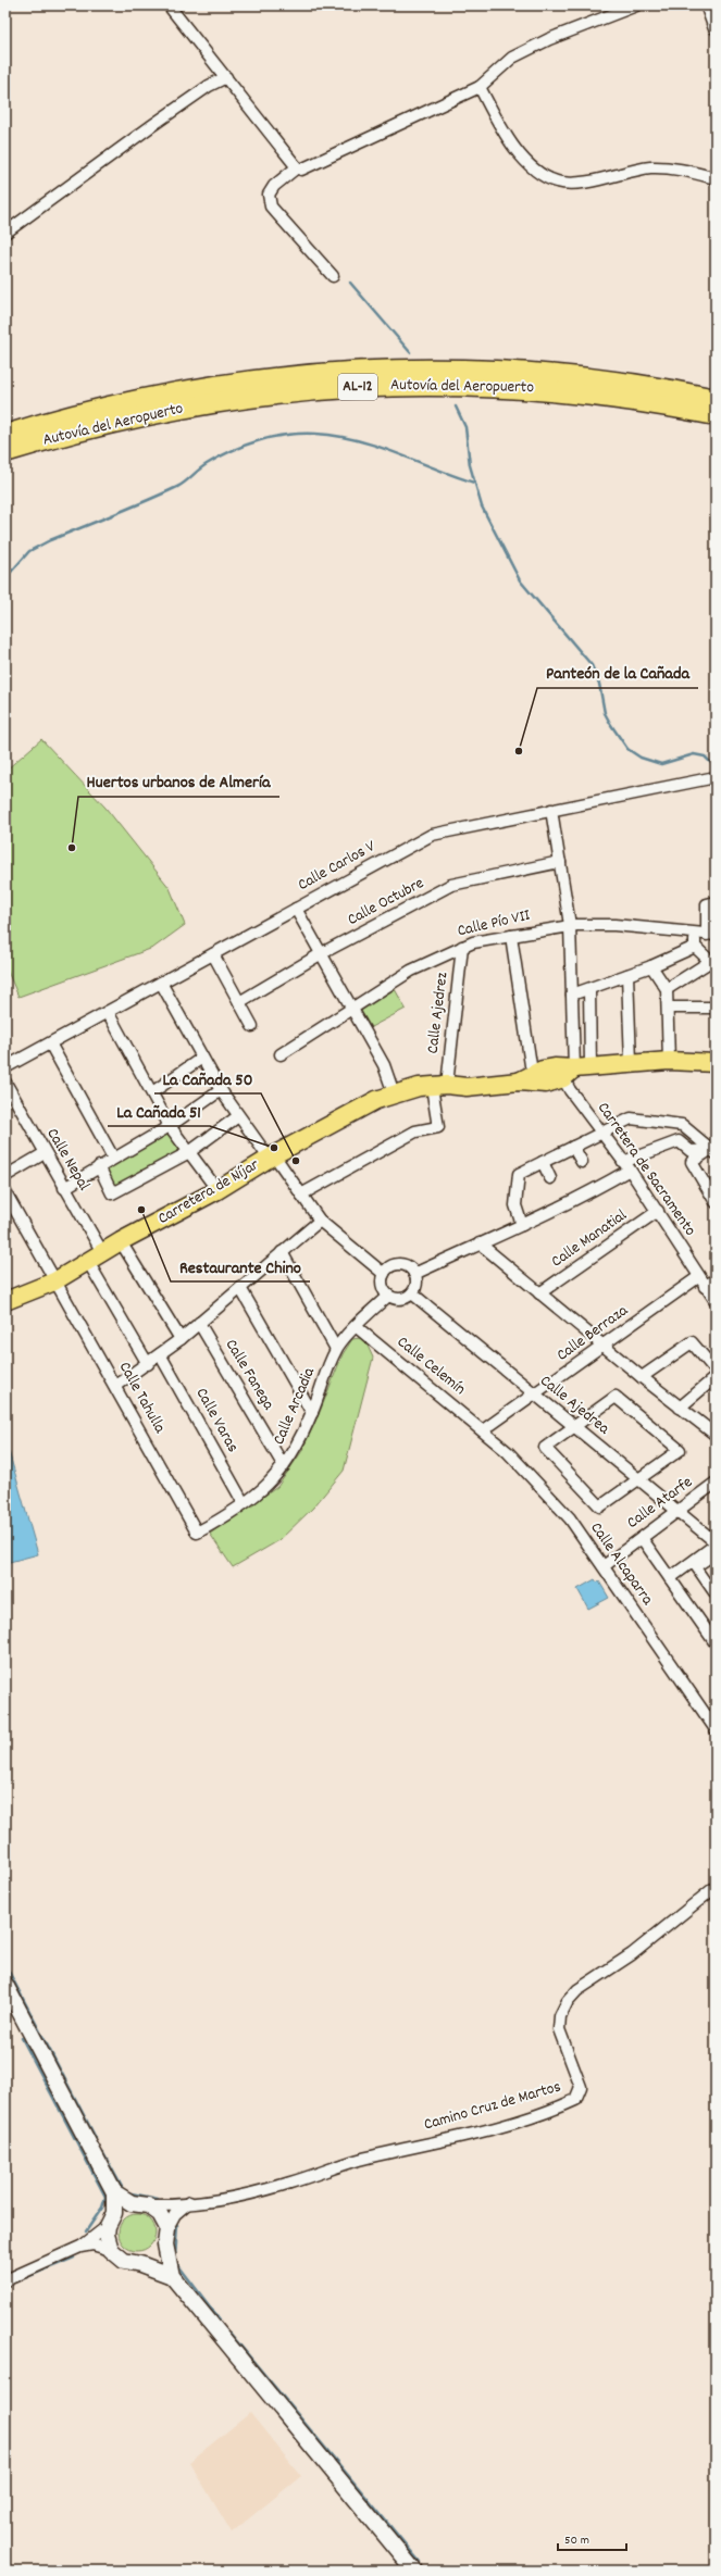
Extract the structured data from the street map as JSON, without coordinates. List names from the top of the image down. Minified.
{"streets":{"highway":["AL-12","Autovía del Aeropuerto"],"main road":["Carretera de Níjar"],"street":["Calle Carlos V","Calle Octubre","Calle Pío VII","Calle Ajedrez","Calle Nepal","Carretera de Sacramento","Calle Manatial","Calle Berraza","Calle Celemín","Calle Fanega","Calle Tahulla","Calle Ajedrea","Calle Arcadia","Calle Varas","Calle Atarfe","Calle Alcaparra","Camino Cruz de Martos"]},"crossings":[["Calle Pío VII","Calle Ajedrez"],["Calle Ajedrez","Carretera de Níjar"],["Calle Nepal","Carretera de Níjar"],["Carretera de Sacramento","Carretera de Níjar"],["Carretera de Sacramento","Calle Manatial"],["Carretera de Sacramento","Calle Berraza"],["Carretera de Níjar","Calle Tahulla"],["Calle Berraza","Calle Celemín"],["Calle Berraza","Calle Ajedrea"],["Calle Berraza","Calle Alcaparra"],["Calle Celemín","Calle Arcadia"],["Calle Celemín","Calle Alcaparra"],["Calle Fanega","Calle Arcadia"],["Calle Tahulla","Calle Arcadia"],["Calle Ajedrea","Calle Arcadia"],["Calle Ajedrea","Calle Atarfe"],["Calle Arcadia","Calle Varas"],["Calle Atarfe","Calle Alcaparra"]],"places":["Panteón de la Cañada","Huertos urbanos de Almería","La Cañada 51","La Cañada 50","Restaurante Chino"],"scale_bar":"50 m"}
